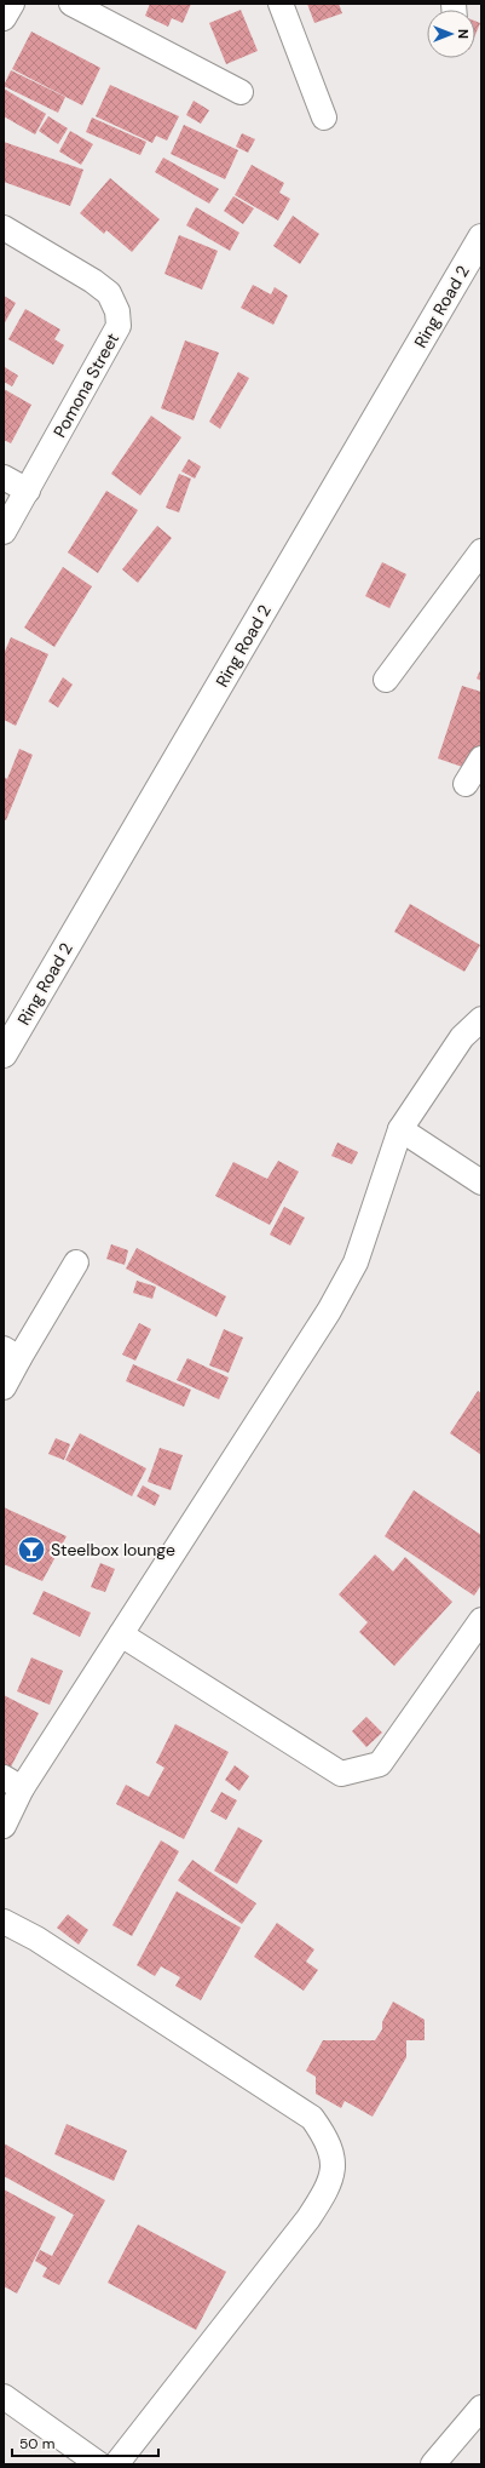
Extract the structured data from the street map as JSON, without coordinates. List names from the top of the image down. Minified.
{"streets":{"main road":["Ring Road 2"],"street":["Pomona Street"]},"places":{"bar":["Steelbox lounge"]},"scale_bar":"50 m","north":"right"}
